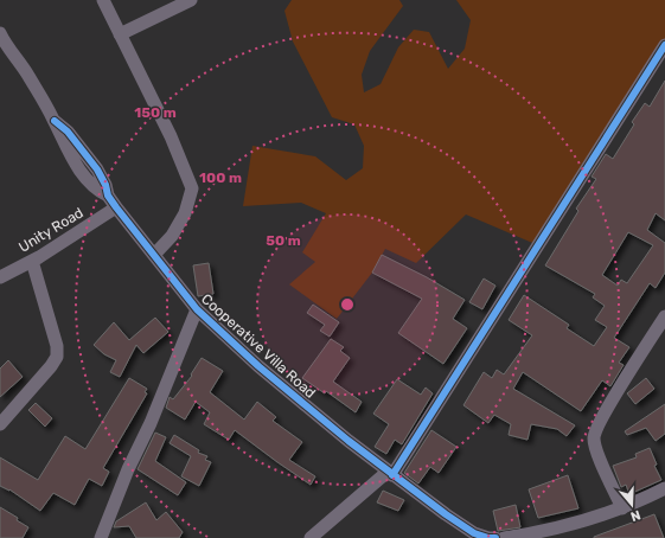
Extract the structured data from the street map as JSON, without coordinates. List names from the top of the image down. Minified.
{"streets":{"street":["Unity Road","Cooperative Villa Road"]},"crossings":[["Unity Road","Cooperative Villa Road"]],"north":"bottom","rings":["150 m","100 m","50 m"]}
